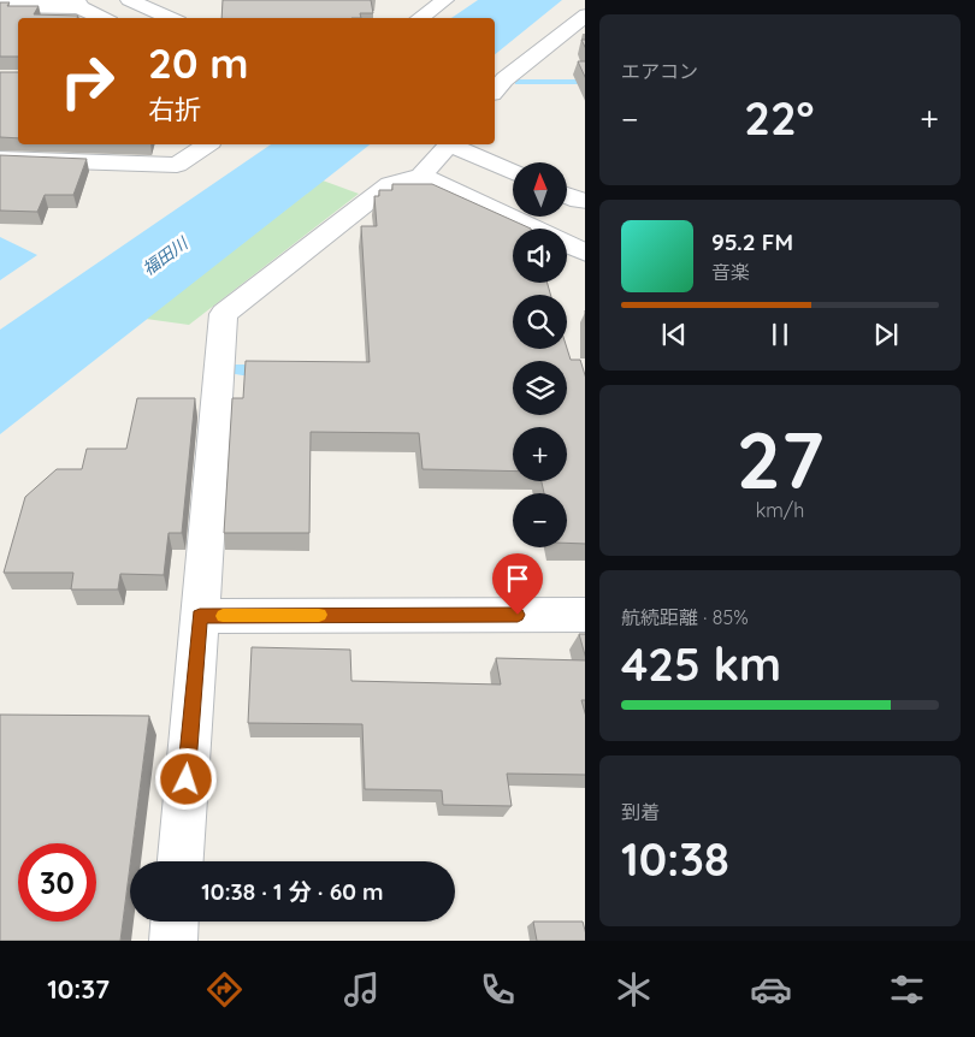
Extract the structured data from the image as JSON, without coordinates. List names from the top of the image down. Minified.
{"water":["福田川"],"north":"top","page":{"tile":["エアコン",["27","km/h"],["航続距離 · 85%","425 km"],["到着","10:38"]],"turn":["20 m","右折"],"heat":["−","22°","+"],"map_buttons":["+","−"],"song":["95.2 FM","音楽"],"limit":"30","trip":"10:38 · 1 分 · 60 m","tabs":"10:37"}}
